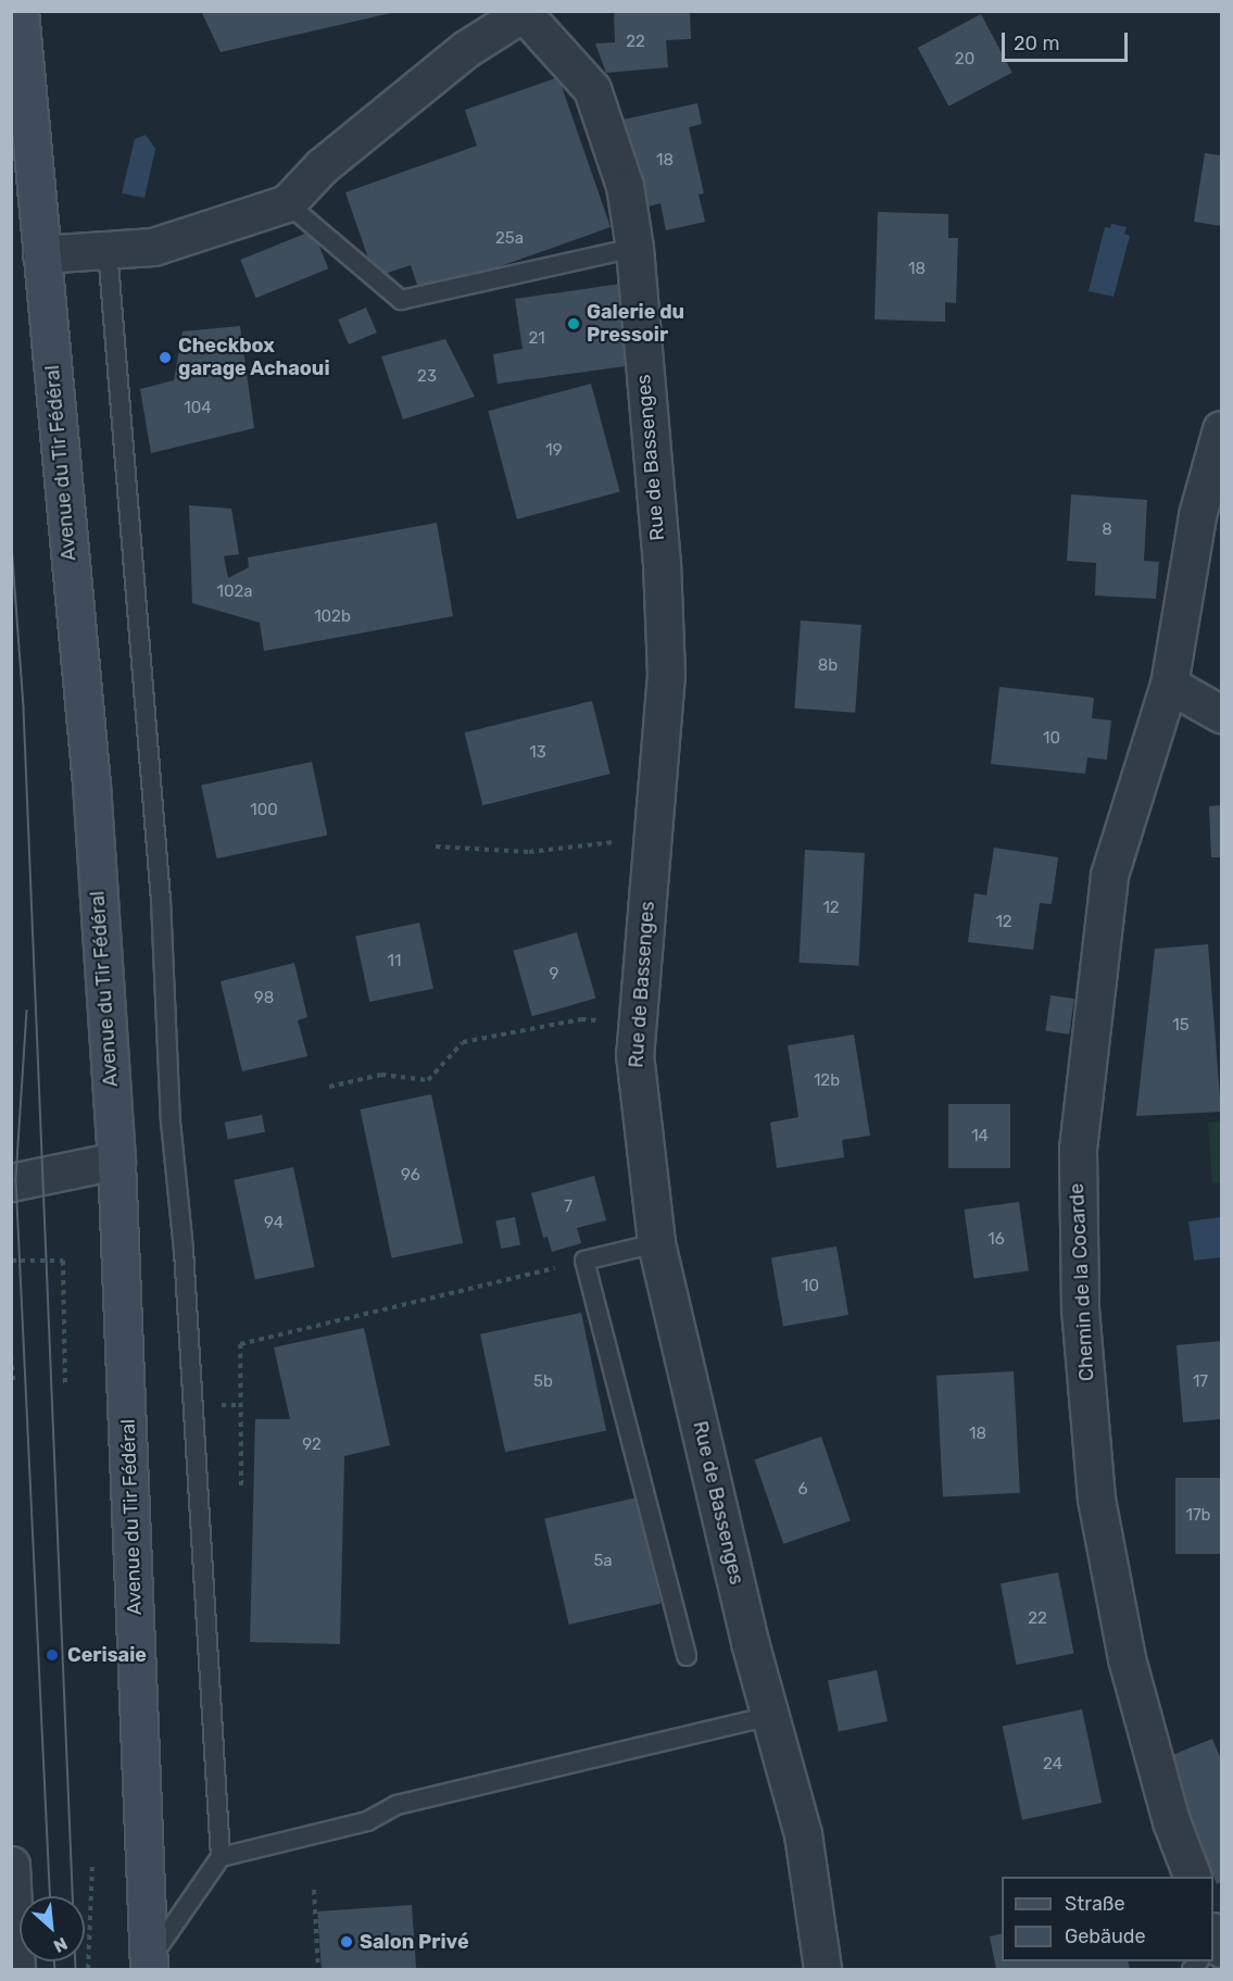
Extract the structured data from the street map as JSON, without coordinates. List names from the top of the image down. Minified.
{"streets":{"main road":["Avenue du Tir Fédéral"],"street":["Rue de Bassenges","Chemin de la Cocarde"]},"crossings":[["Rue de Bassenges","Avenue du Tir Fédéral"]],"places":["Galerie du Pressoir","Checkbox garage Achaoui","Cerisaie","Salon Privé"],"house_numbers":["22","20","18","25a","18","21","23","104","19","8","102a","102b","8b","10","13","100","12","12","11","9","98","15","12b","14","96","7","94","16","10","5b","17","18","92","6","17b","5a","22","24"],"legend":["Straße","Gebäude"],"scale_bar":"20 m","north":"bottom right"}
